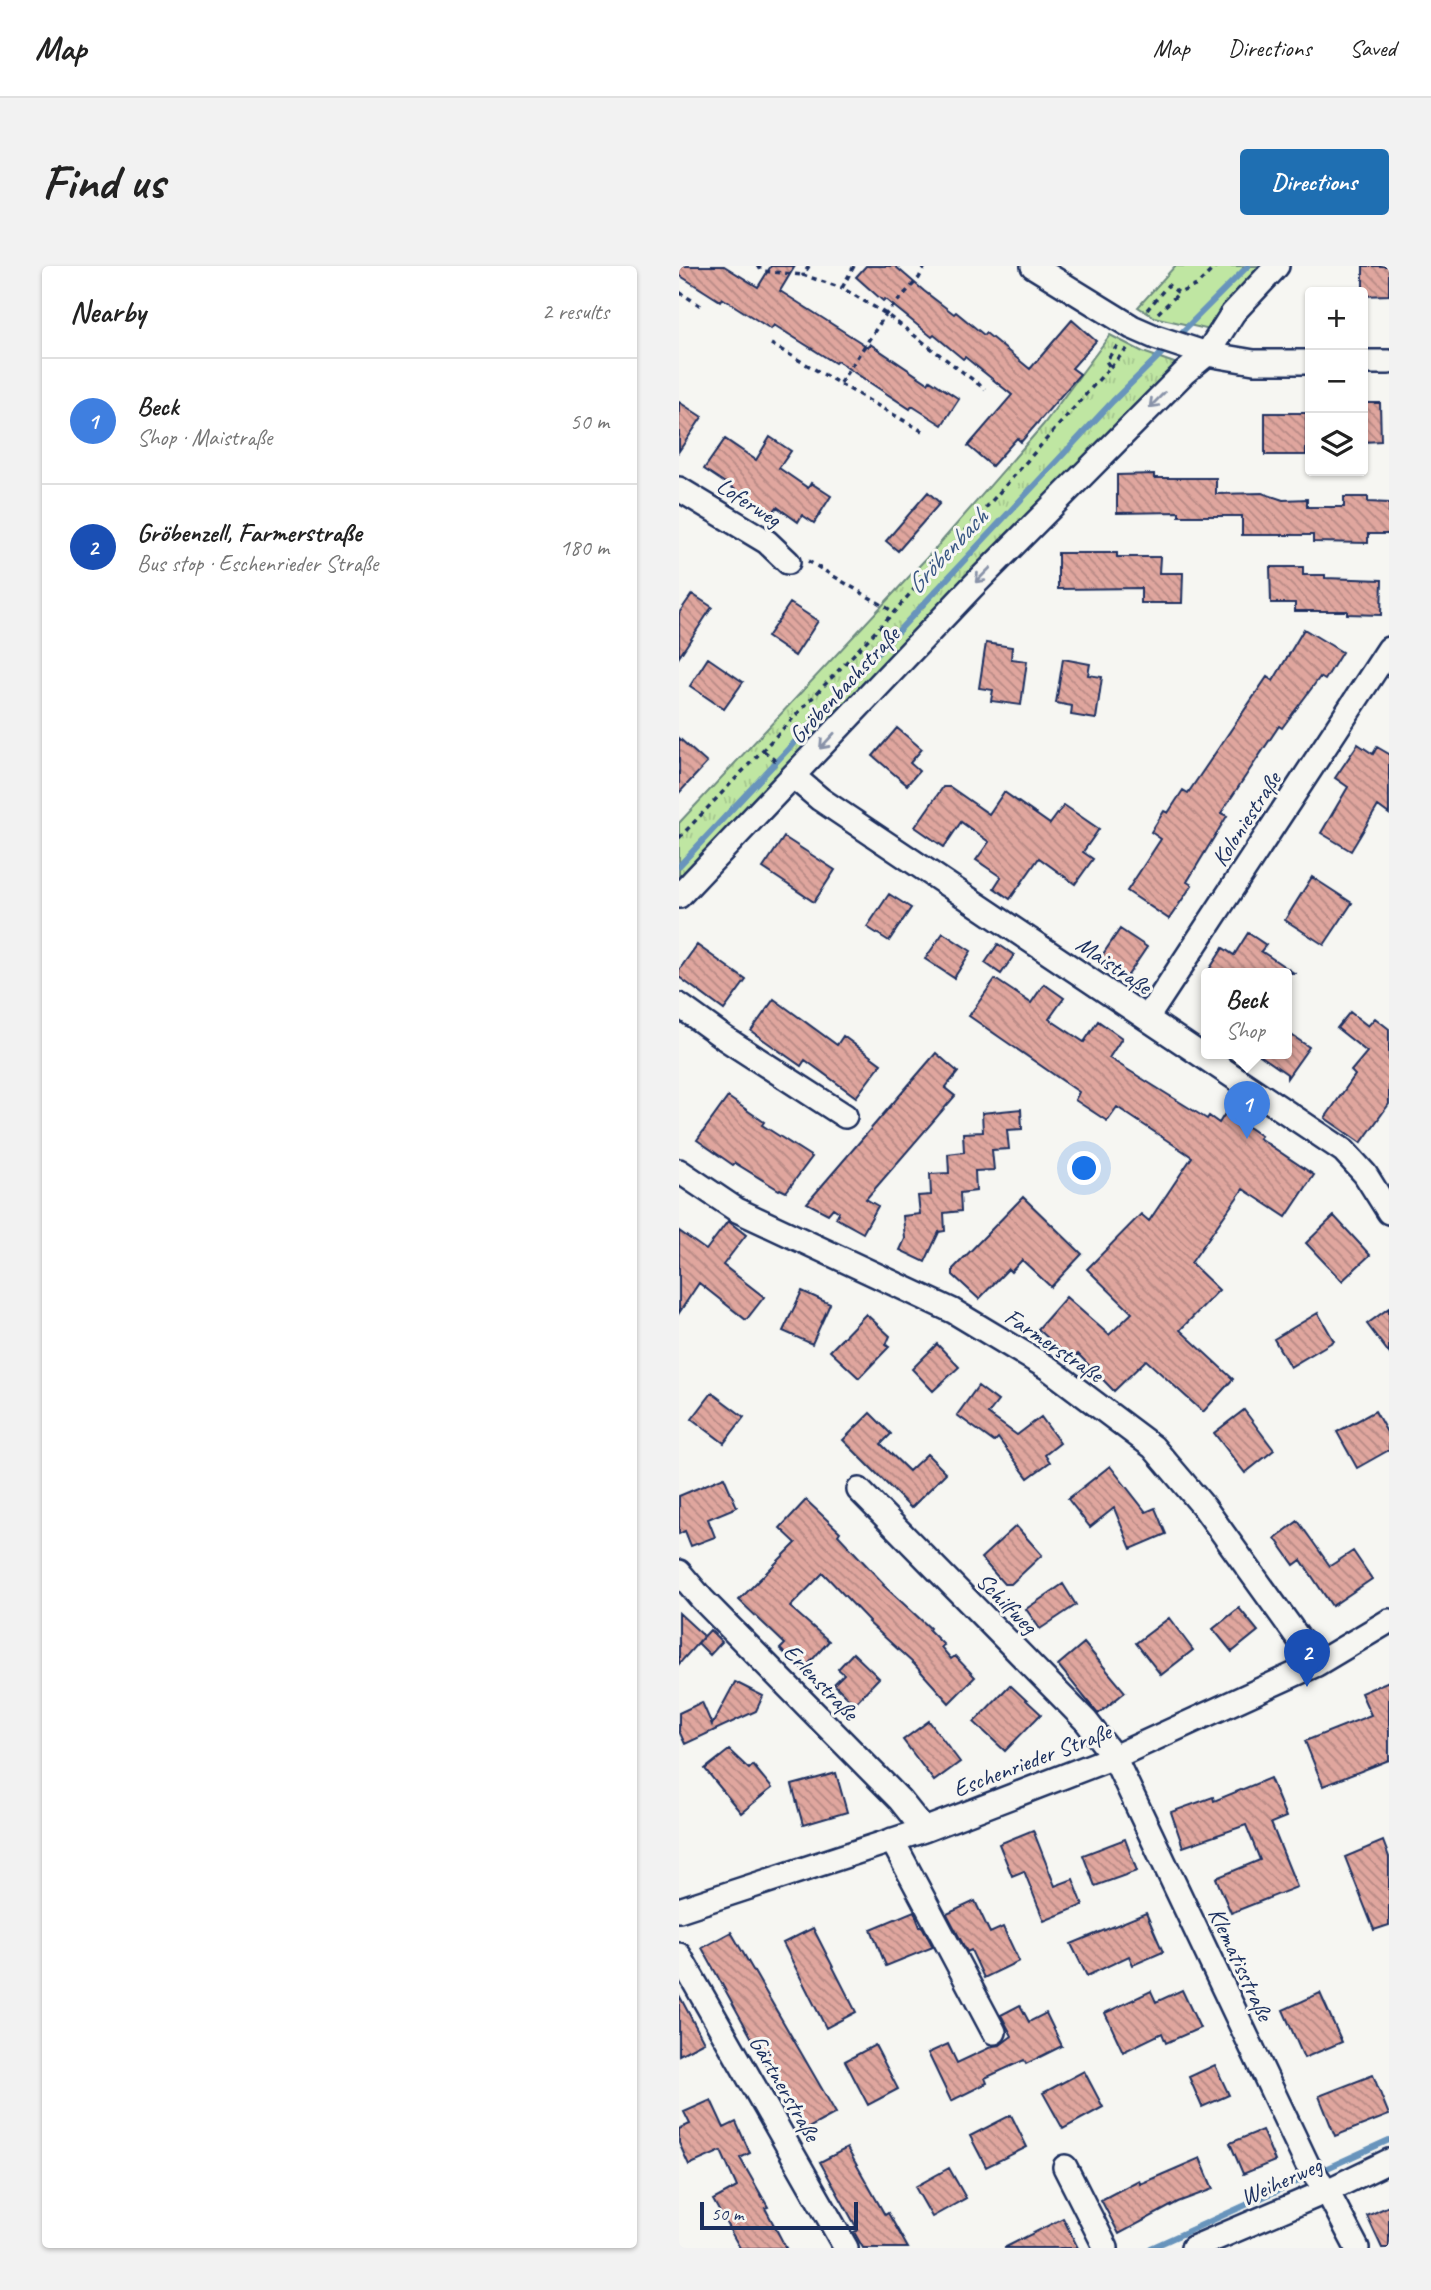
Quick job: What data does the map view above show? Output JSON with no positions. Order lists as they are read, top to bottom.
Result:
{
  "streets": {
    "street": [
      "Loferweg",
      "Gröbenbachstraße",
      "Koloniestraße",
      "Maistraße",
      "Farmerstraße",
      "Schilfweg",
      "Erlenstraße",
      "Eschenrieder Straße",
      "Klematisstraße",
      "Gärtnerstraße",
      "Weiherweg"
    ]
  },
  "crossings": [
    ["Gröbenbachstraße", "Maistraße"],
    ["Koloniestraße", "Maistraße"],
    ["Farmerstraße", "Eschenrieder Straße"],
    ["Schilfweg", "Eschenrieder Straße"],
    ["Schilfweg", "Klematisstraße"],
    ["Erlenstraße", "Eschenrieder Straße"],
    ["Eschenrieder Straße", "Klematisstraße"],
    ["Klematisstraße", "Weiherweg"]
  ],
  "one_way": ["Gröbenbachstraße"],
  "water": ["Gröbenbach"],
  "scale_bar": "50 m",
  "page": {
    "header": "Map",
    "nav": ["Map", "Directions", "Saved"],
    "buttons": "Directions",
    "title": "Find us",
    "heading": ["Nearby", "2 results"],
    "map_buttons": ["+", "−"],
    "list": [
      {
        "mark": "1",
        "name": "Beck",
        "note": "Shop · Maistraße",
        "value": "50 m"
      },
      {
        "mark": "2",
        "name": "Gröbenzell, Farmerstraße",
        "note": "Bus stop · Eschenrieder Straße",
        "value": "180 m"
      }
    ],
    "popup": ["Beck", "Shop"],
    "pins": ["1", "2"],
    "scale": "50 m"
  }
}
